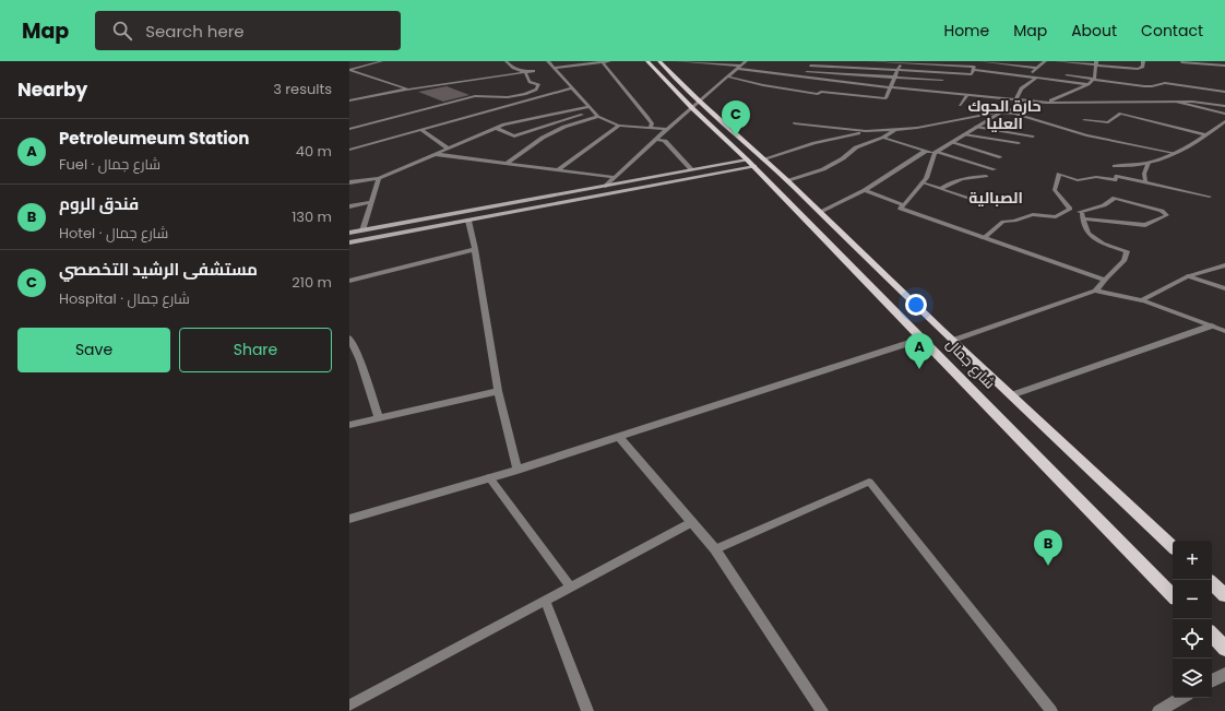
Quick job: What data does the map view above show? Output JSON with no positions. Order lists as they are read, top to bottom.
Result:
{
  "streets": {
    "main road": ["شارع جمال"]
  },
  "districts": ["حارة الحوك العليا", "الصبالية"],
  "page": {
    "header": "Map",
    "search": "Search here",
    "nav": [
      "Home",
      "Map",
      "About",
      "Contact"
    ],
    "heading": ["Nearby", "3 results"],
    "pins": ["C", "A", "B"],
    "list": [
      {
        "mark": "A",
        "name": "Petroleumeum Station",
        "note": "Fuel · شارع جمال",
        "value": "40 m"
      },
      {
        "mark": "B",
        "name": "فندق الروم",
        "note": "Hotel · شارع جمال",
        "value": "130 m"
      },
      {
        "mark": "C",
        "name": "مستشفى الرشيد التخصصي",
        "note": "Hospital · شارع جمال",
        "value": "210 m"
      }
    ],
    "buttons": ["Save", "Share"],
    "map_buttons": ["+", "−"]
  }
}
